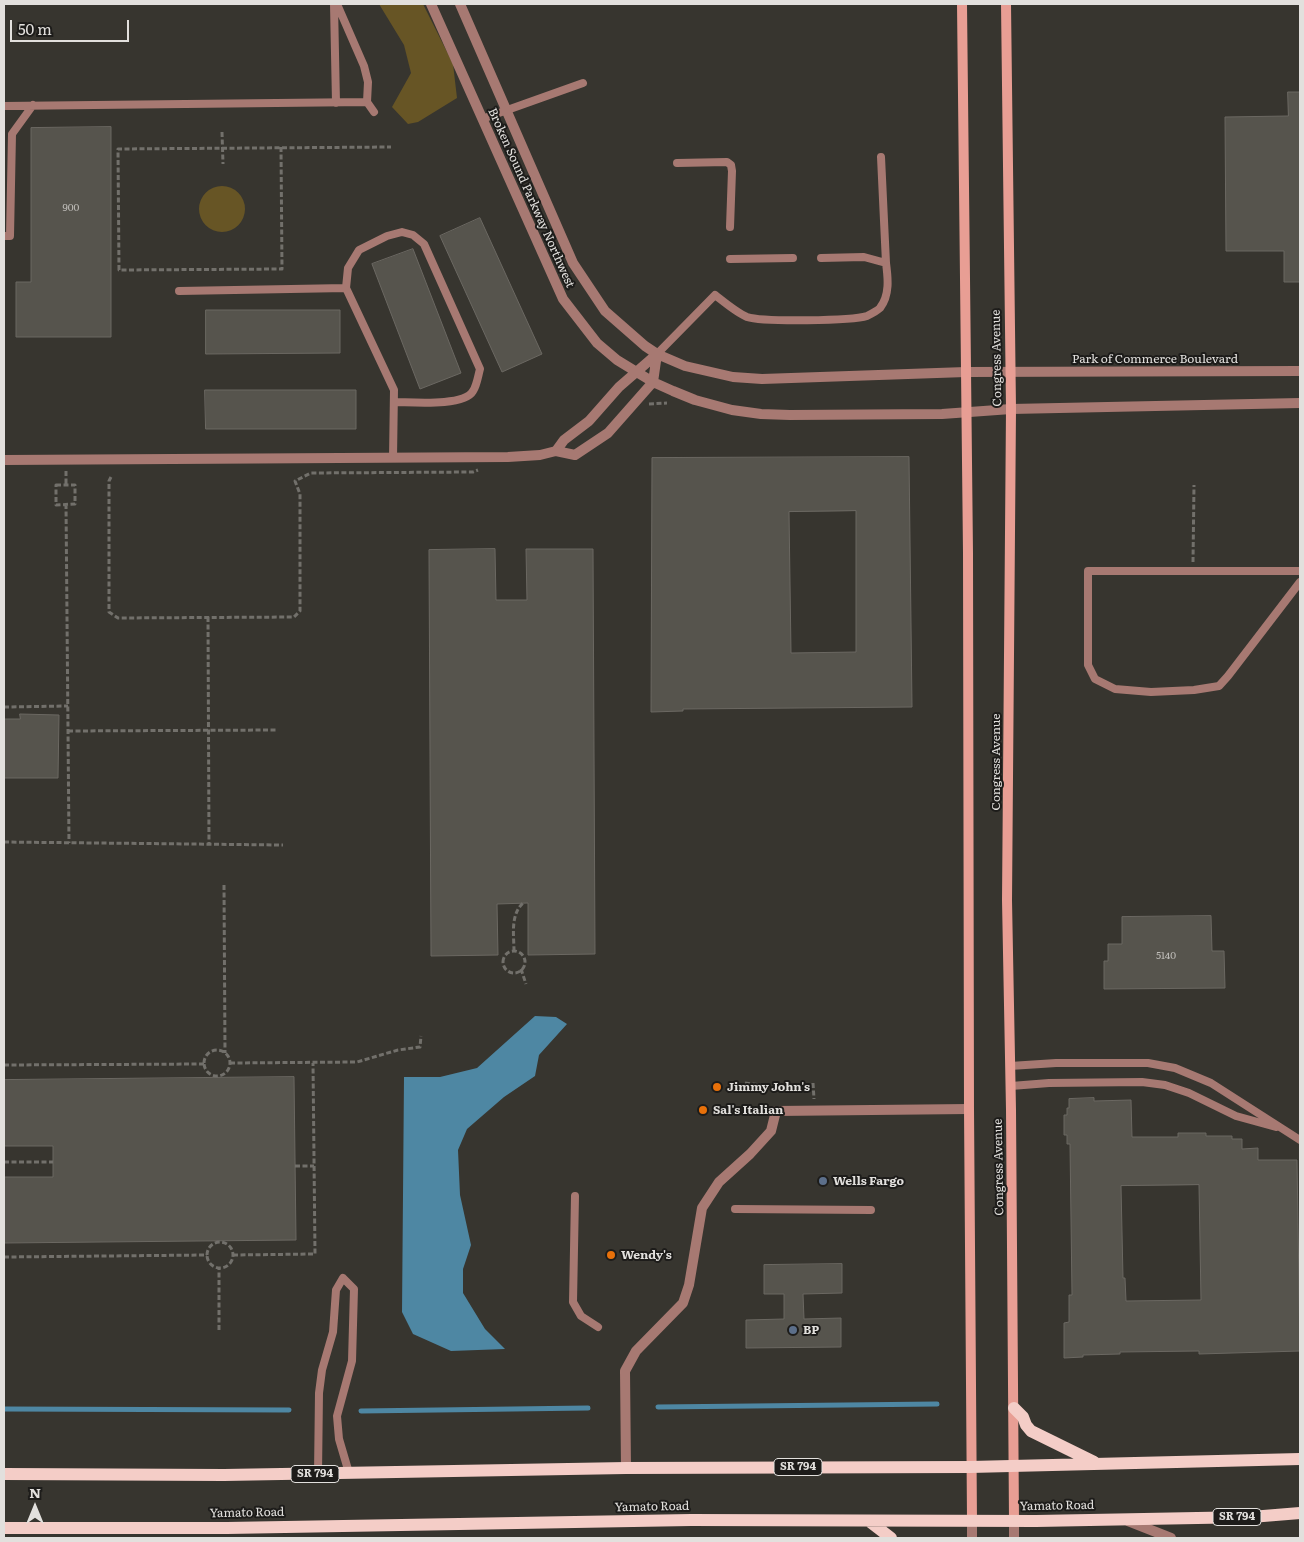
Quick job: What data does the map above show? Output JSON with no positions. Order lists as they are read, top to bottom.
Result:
{
  "streets": {
    "main road": ["Congress Avenue", "SR 794", "Yamato Road"],
    "street": ["Broken Sound Parkway Northwest", "Park of Commerce Boulevard"]
  },
  "crossings": [
    ["Broken Sound Parkway Northwest", "Congress Avenue"],
    ["Broken Sound Parkway Northwest", "Park of Commerce Boulevard"],
    ["Congress Avenue", "Park of Commerce Boulevard"],
    ["Congress Avenue", "SR 794"],
    ["Congress Avenue", "Yamato Road"]
  ],
  "places": [
    "Jimmy John's",
    "Sal's Italian",
    "Wells Fargo",
    "Wendy's",
    "BP"
  ],
  "house_numbers": ["900", "5140"],
  "scale_bar": "50 m",
  "north": "top"
}
